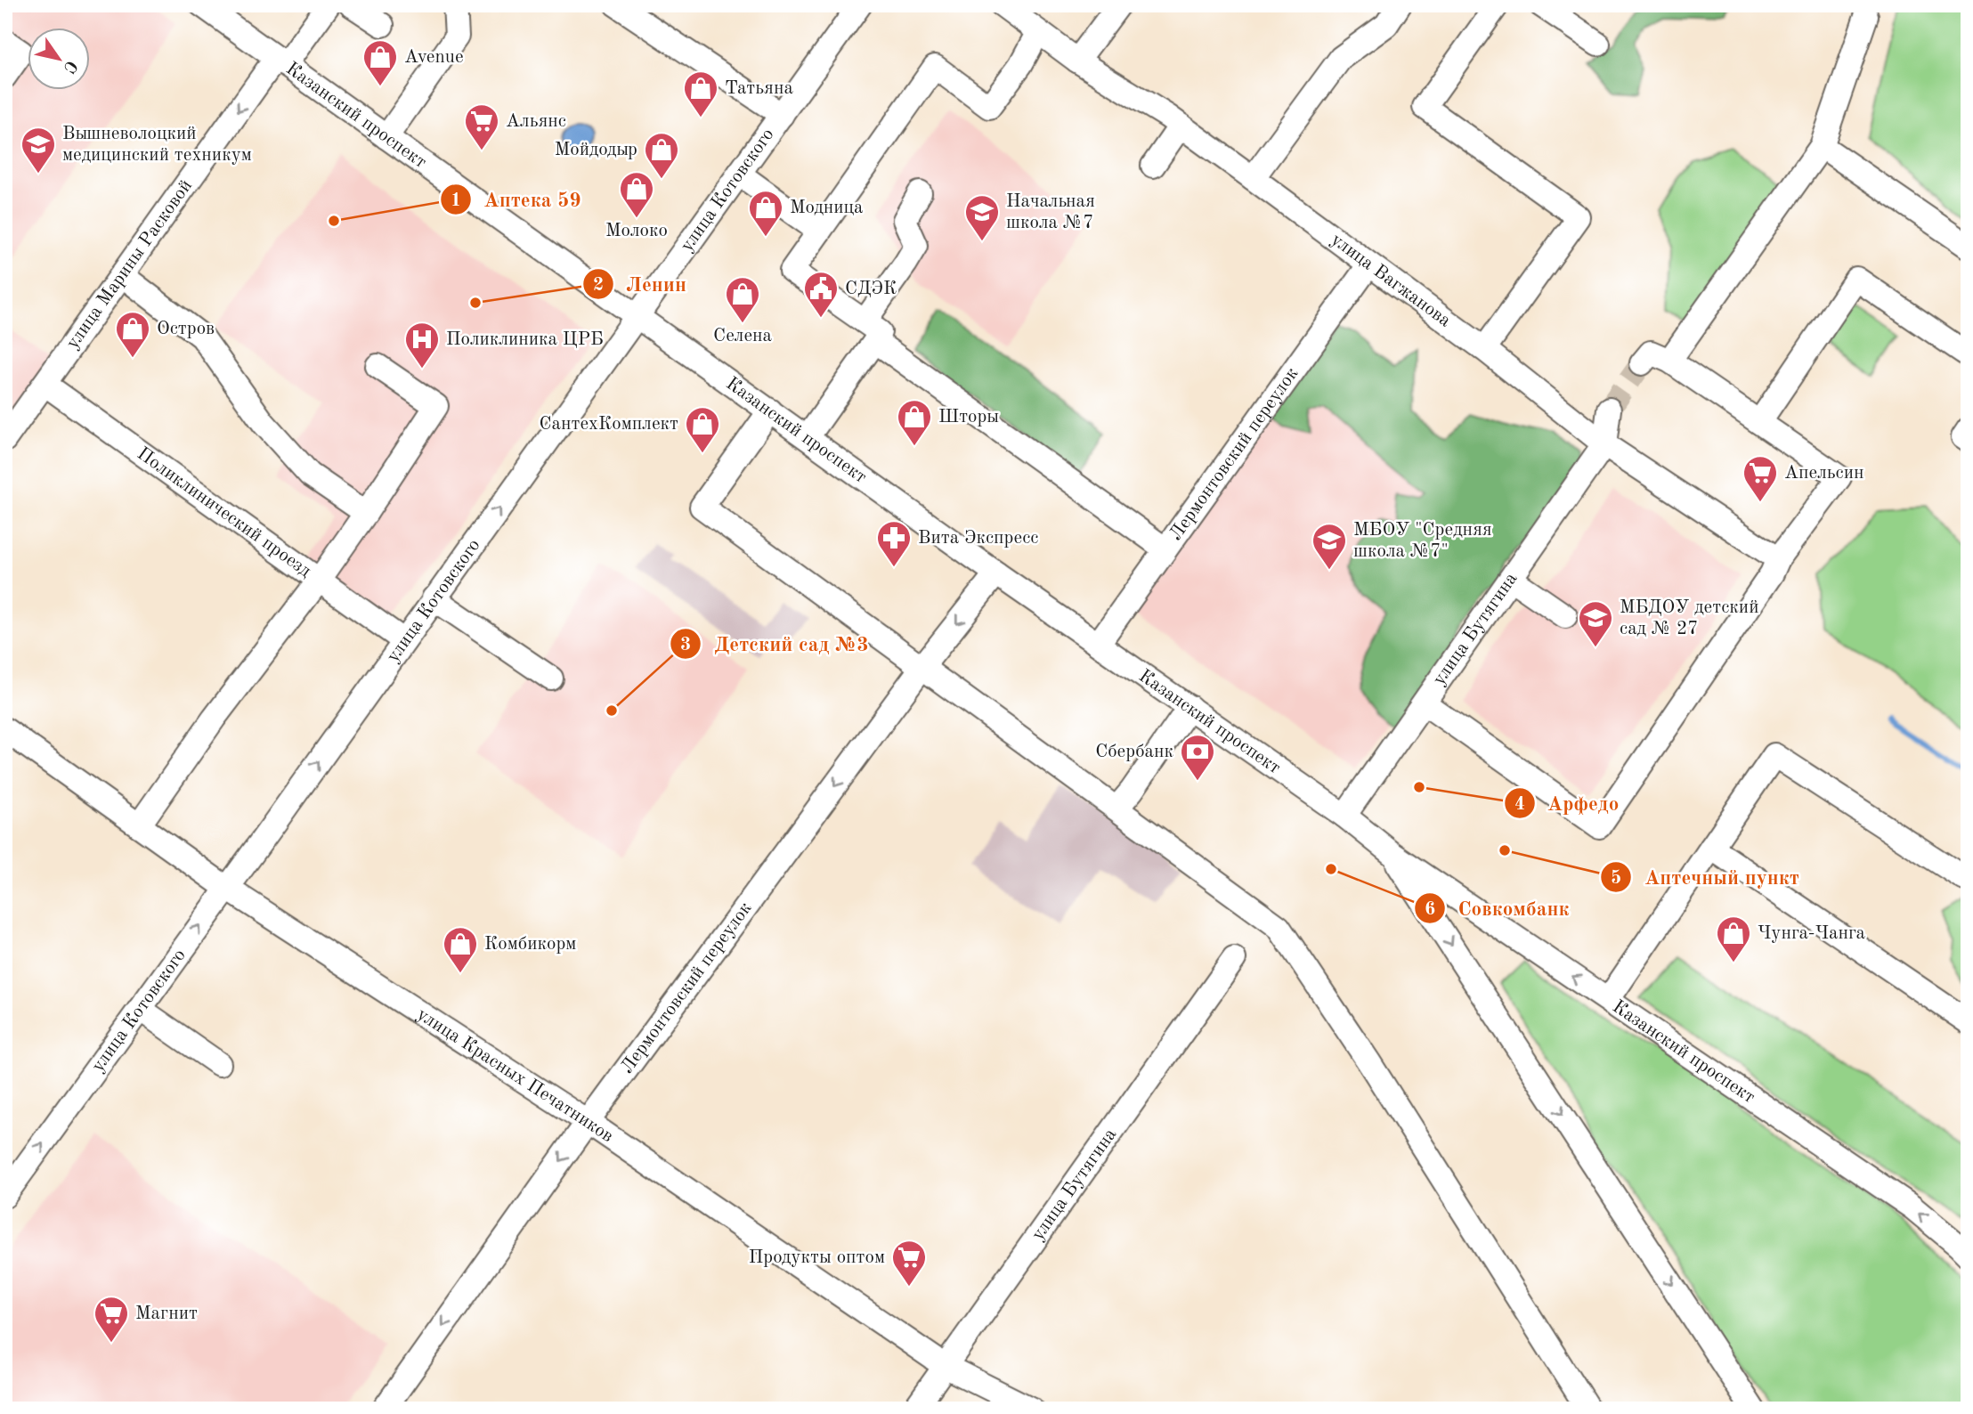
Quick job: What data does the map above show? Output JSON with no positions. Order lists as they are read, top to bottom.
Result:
{
  "streets": {
    "street": [
      "Казанский проспект",
      "улица Котовского",
      "улица Марины Расковой",
      "улица Вагжанова",
      "Лермонтовский переулок",
      "Поликлинический проезд",
      "улица Бутягина",
      "улица Красных Печатников"
    ]
  },
  "crossings": [
    ["Казанский проспект", "улица Котовского"],
    ["Казанский проспект", "улица Марины Расковой"],
    ["Казанский проспект", "Лермонтовский переулок"],
    ["Казанский проспект", "улица Бутягина"],
    ["улица Котовского", "Поликлинический проезд"],
    ["улица Котовского", "улица Красных Печатников"],
    ["улица Марины Расковой", "Поликлинический проезд"],
    ["улица Вагжанова", "Лермонтовский переулок"],
    ["улица Вагжанова", "улица Бутягина"],
    ["Лермонтовский переулок", "улица Красных Печатников"],
    ["улица Бутягина", "улица Красных Печатников"]
  ],
  "one_way": ["улица Марины Расковой", "Лермонтовский переулок"],
  "places": {
    "shop": [
      "Avenue",
      "Татьяна",
      "Мойдодыр",
      "Молоко",
      "Модница",
      "Селена",
      "Остров",
      "Шторы",
      "СантехКомплект",
      "Чунга-Чанга",
      "Комбикорм"
    ],
    "supermarket": [
      "Альянс",
      "Апельсин",
      "Продукты оптом",
      "Магнит"
    ],
    "school or university": [
      "Вышневолоцкий медицинский техникум",
      "Начальная школа №7",
      "МБОУ \"Средняя школа №7\"",
      "МБДОУ детский сад № 27"
    ],
    "other": [
      "Аптека 59",
      "Ленин",
      "Детский сад №3",
      "Арфедо",
      "Аптечный пункт",
      "Совкомбанк"
    ],
    "public building": ["СДЭК"],
    "hospital": ["Поликлиника ЦРБ"],
    "pharmacy": ["Вита Экспресс"],
    "bank": ["Сбербанк"]
  },
  "north": "bottom right"
}
